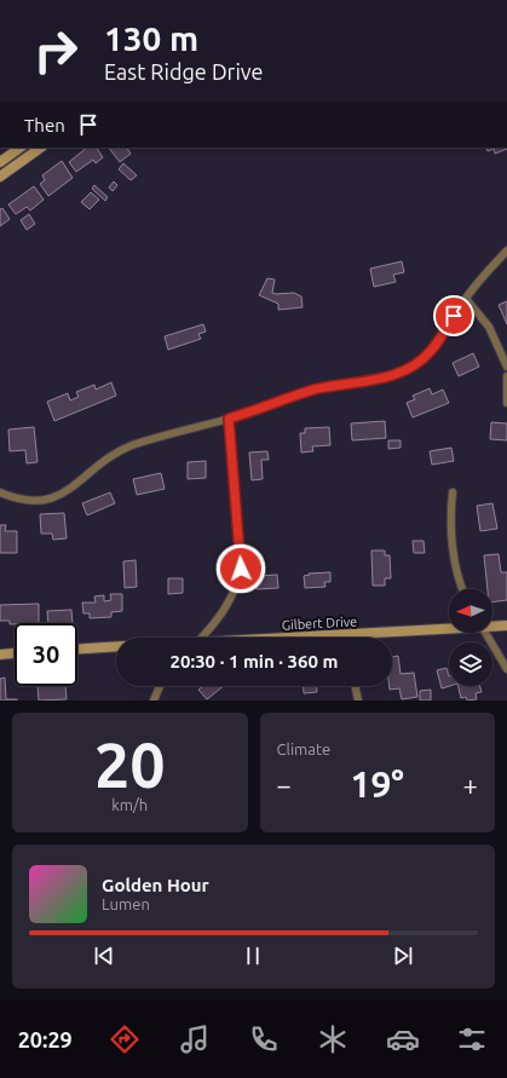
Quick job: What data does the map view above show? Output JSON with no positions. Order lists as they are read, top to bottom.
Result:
{
  "streets": {
    "street": ["Gilbert Drive"]
  },
  "north": "left",
  "page": {
    "turn": ["130 m", "East Ridge Drive"],
    "then": "Then",
    "limit": "30",
    "trip": "20:30 · 1 min · 360 m",
    "tile": [
      ["20", "km/h"],
      "Climate"
    ],
    "heat": ["−", "19°", "+"],
    "song": ["Golden Hour", "Lumen"],
    "tabs": "20:29"
  }
}
